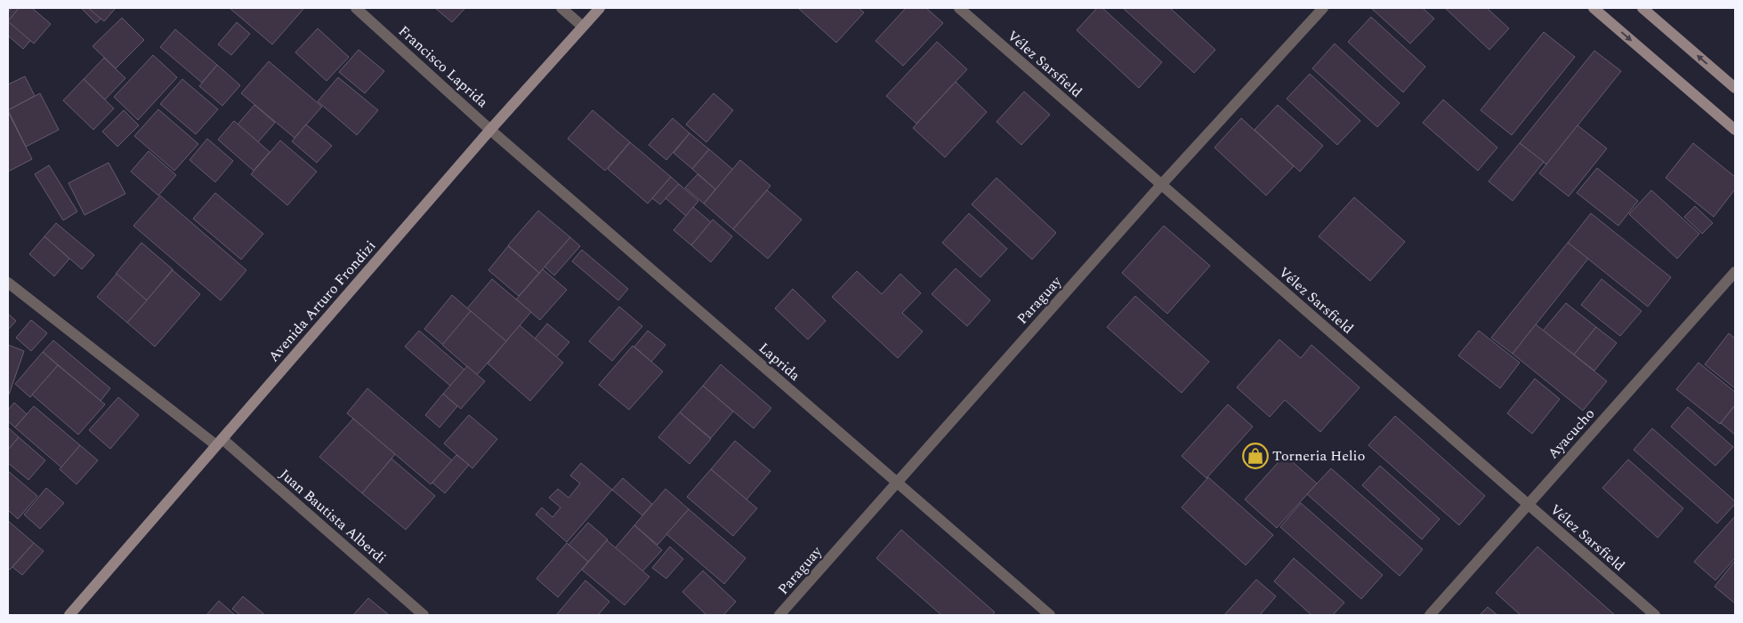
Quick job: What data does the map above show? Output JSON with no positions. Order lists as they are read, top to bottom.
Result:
{
  "streets": {
    "main road": ["Avenida Arturo Frondizi"],
    "street": [
      "Vélez Sarsfield",
      "Francisco Laprida",
      "Paraguay",
      "Laprida",
      "Ayacucho",
      "Juan Bautista Alberdi"
    ]
  },
  "crossings": [
    ["Vélez Sarsfield", "Paraguay"],
    ["Vélez Sarsfield", "Ayacucho"],
    ["Francisco Laprida", "Avenida Arturo Frondizi"],
    ["Francisco Laprida", "Laprida"],
    ["Paraguay", "Laprida"],
    ["Avenida Arturo Frondizi", "Laprida"],
    ["Avenida Arturo Frondizi", "Juan Bautista Alberdi"]
  ],
  "places": {
    "shop": ["Torneria Helio"]
  }
}
